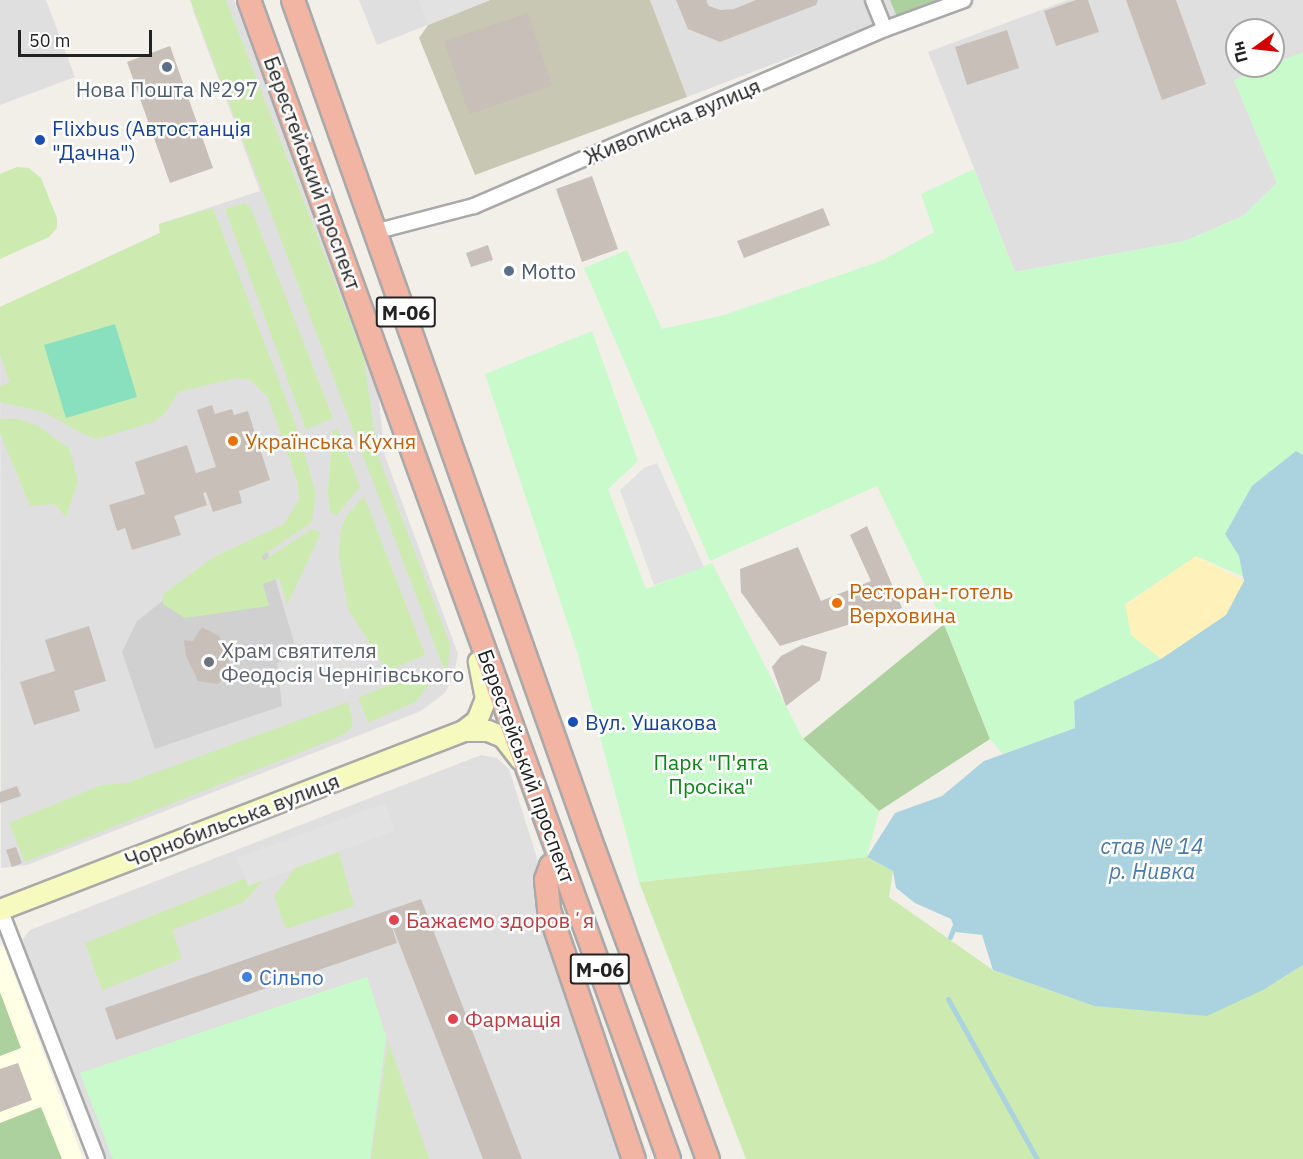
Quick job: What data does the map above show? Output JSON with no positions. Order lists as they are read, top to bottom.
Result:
{
  "streets": {
    "highway": ["Берестейський проспект", "М-06"],
    "main road": ["Чорнобильська вулиця"],
    "street": ["Живописна вулиця"]
  },
  "crossings": [
    ["Живописна вулиця", "Берестейський проспект"],
    ["Берестейський проспект", "Чорнобильська вулиця"]
  ],
  "water": ["став № 14 р. Нивка"],
  "parks": ["Парк \"П'ята Просіка\""],
  "places": [
    "Нова Пошта №297",
    "Flixbus (Автостанція \"Дачна\")",
    "Motto",
    "Українська Кухня",
    "Ресторан-готель Верховина",
    "Храм святителя Феодосія Чернігівського",
    "Вул. Ушакова",
    "Бажаємо здоровʼя",
    "Сільпо",
    "Фармація"
  ],
  "scale_bar": "50 m",
  "north": "left"
}
